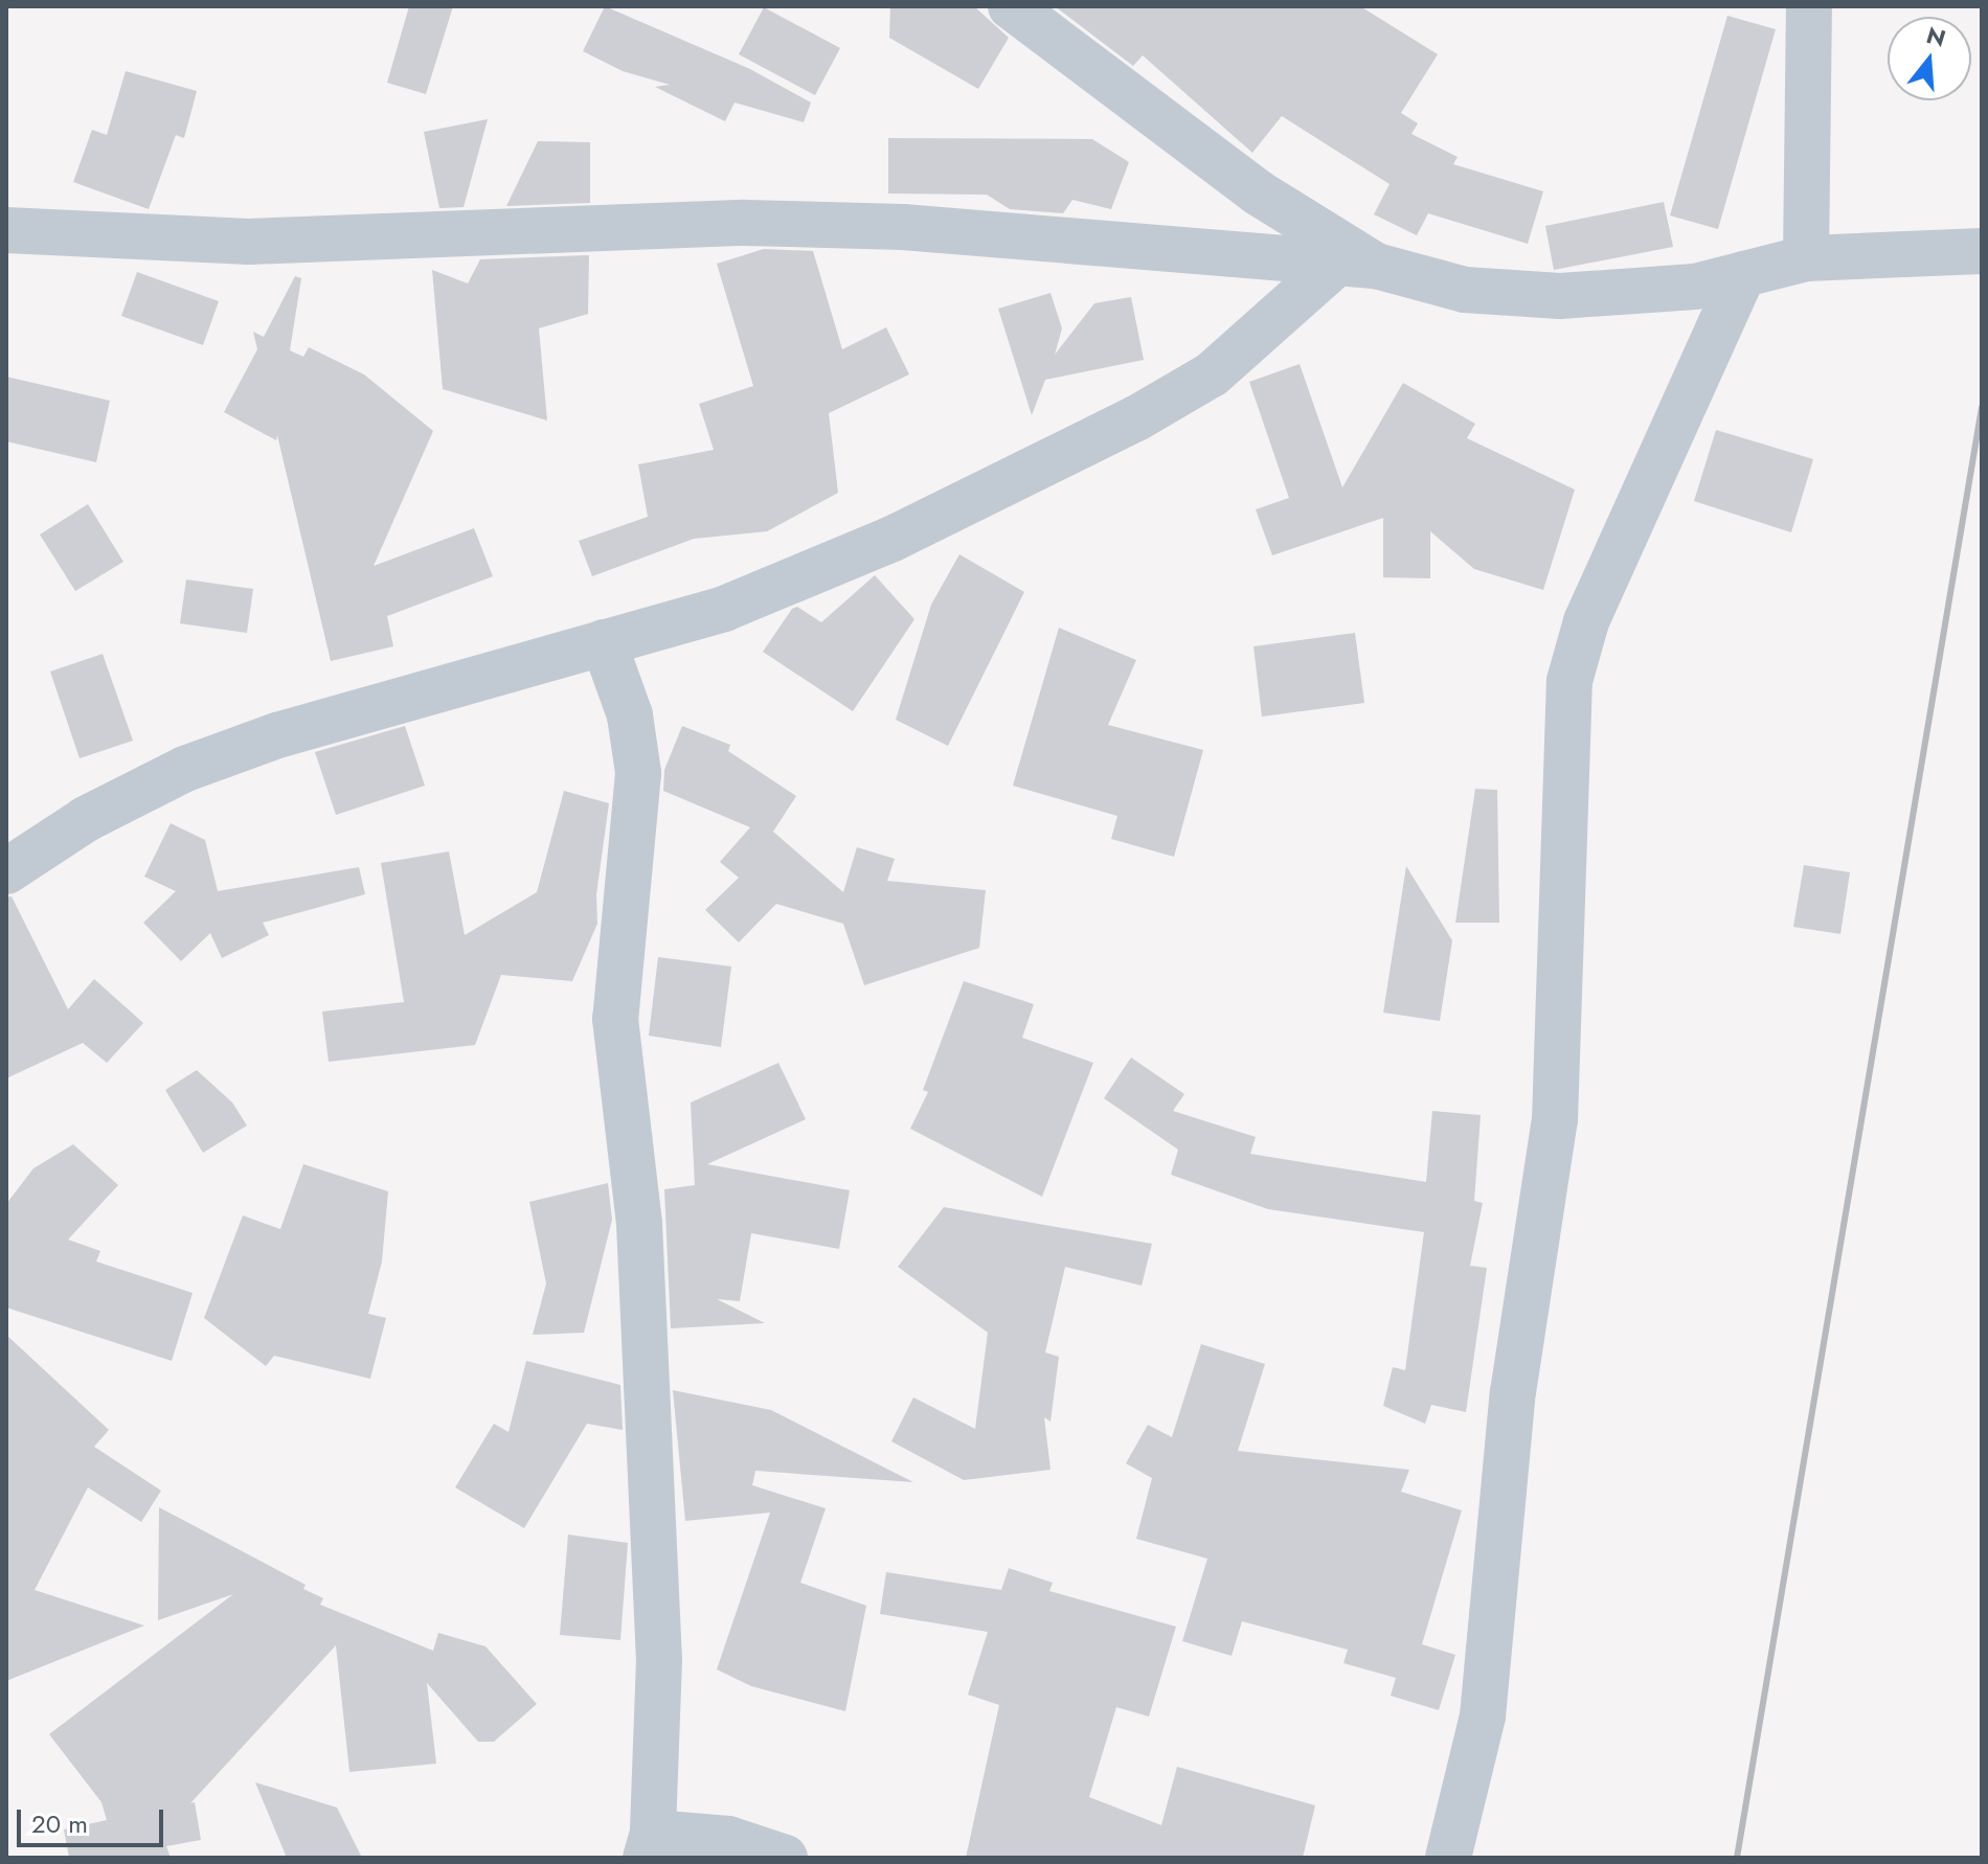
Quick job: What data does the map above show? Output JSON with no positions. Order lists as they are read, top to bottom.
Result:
{
  "scale_bar": "20 m",
  "north": "top"
}
